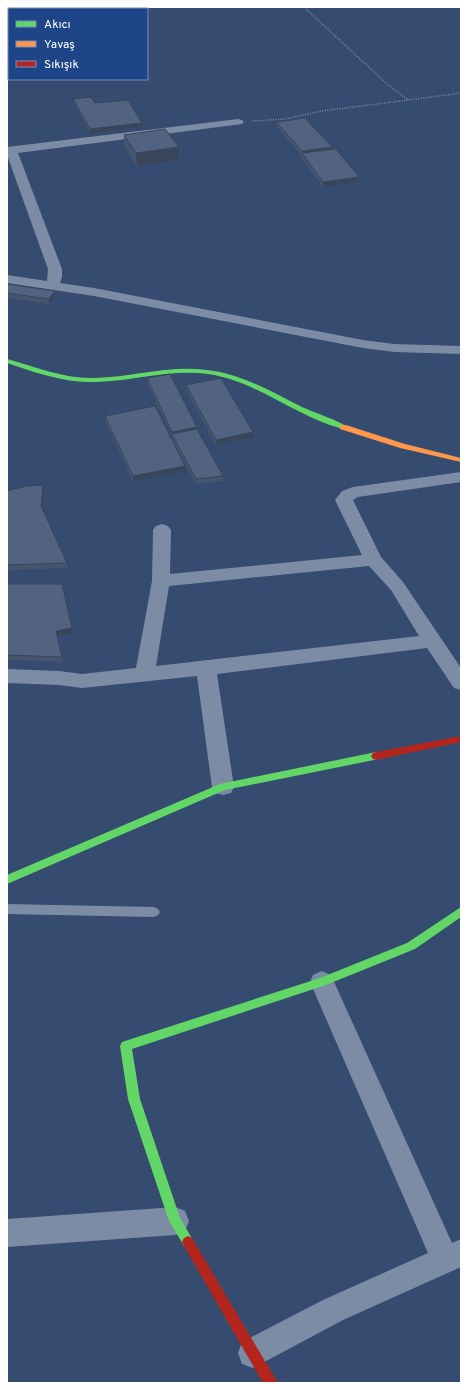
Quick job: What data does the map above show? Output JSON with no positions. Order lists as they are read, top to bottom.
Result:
{
  "legend": ["Akıcı", "Yavaş", "Sıkışık"]
}
